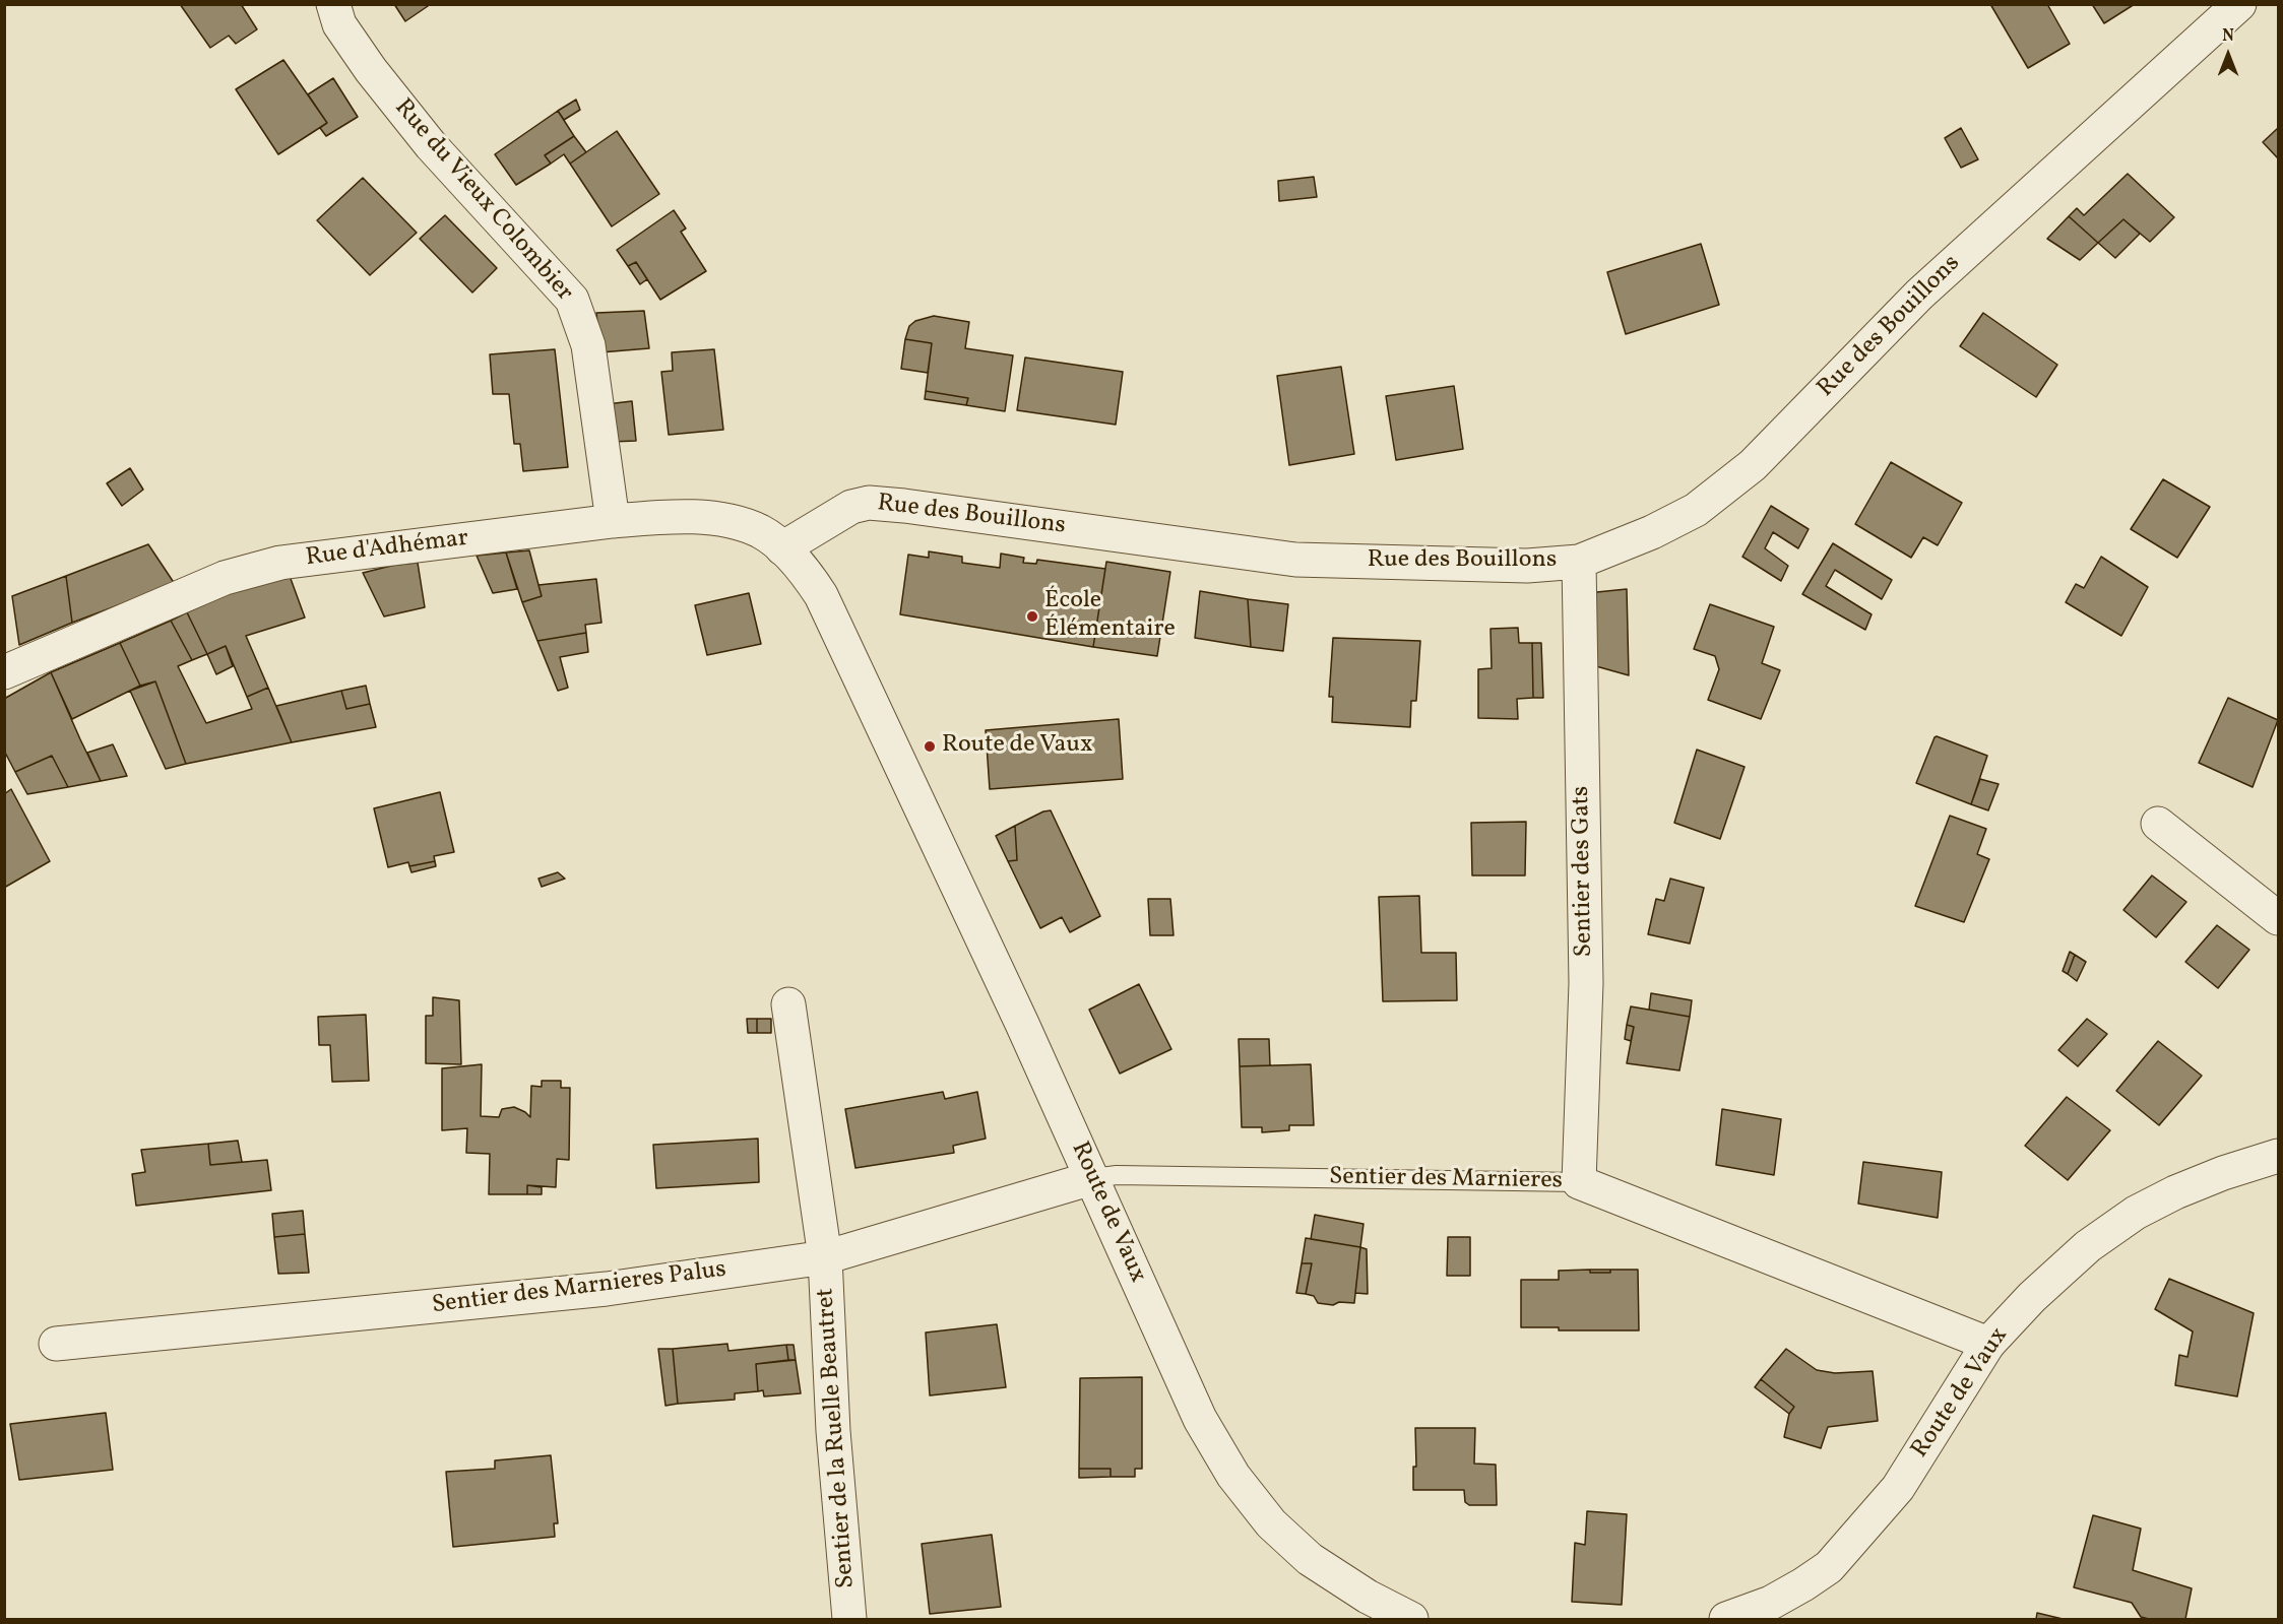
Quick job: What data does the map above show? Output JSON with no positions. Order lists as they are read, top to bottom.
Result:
{
  "streets": {
    "street": [
      "Rue du Vieux Colombier",
      "Rue des Bouillons",
      "Rue d'Adhémar",
      "Sentier des Gats",
      "Sentier des Marnieres",
      "Route de Vaux",
      "Sentier des Marnieres Palus",
      "Sentier de la Ruelle Beautret"
    ]
  },
  "crossings": [
    ["Rue du Vieux Colombier", "Rue d'Adhémar"],
    ["Rue des Bouillons", "Rue d'Adhémar"],
    ["Rue des Bouillons", "Sentier des Gats"],
    ["Rue des Bouillons", "Route de Vaux"],
    ["Rue d'Adhémar", "Route de Vaux"],
    ["Sentier des Gats", "Sentier des Marnieres"],
    ["Sentier des Marnieres", "Route de Vaux"],
    ["Sentier des Marnieres", "Sentier des Marnieres Palus"],
    ["Route de Vaux", "Sentier des Marnieres Palus"],
    ["Sentier des Marnieres Palus", "Sentier de la Ruelle Beautret"]
  ],
  "places": ["École Élémentaire", "Route de Vaux"],
  "north": "top"
}
